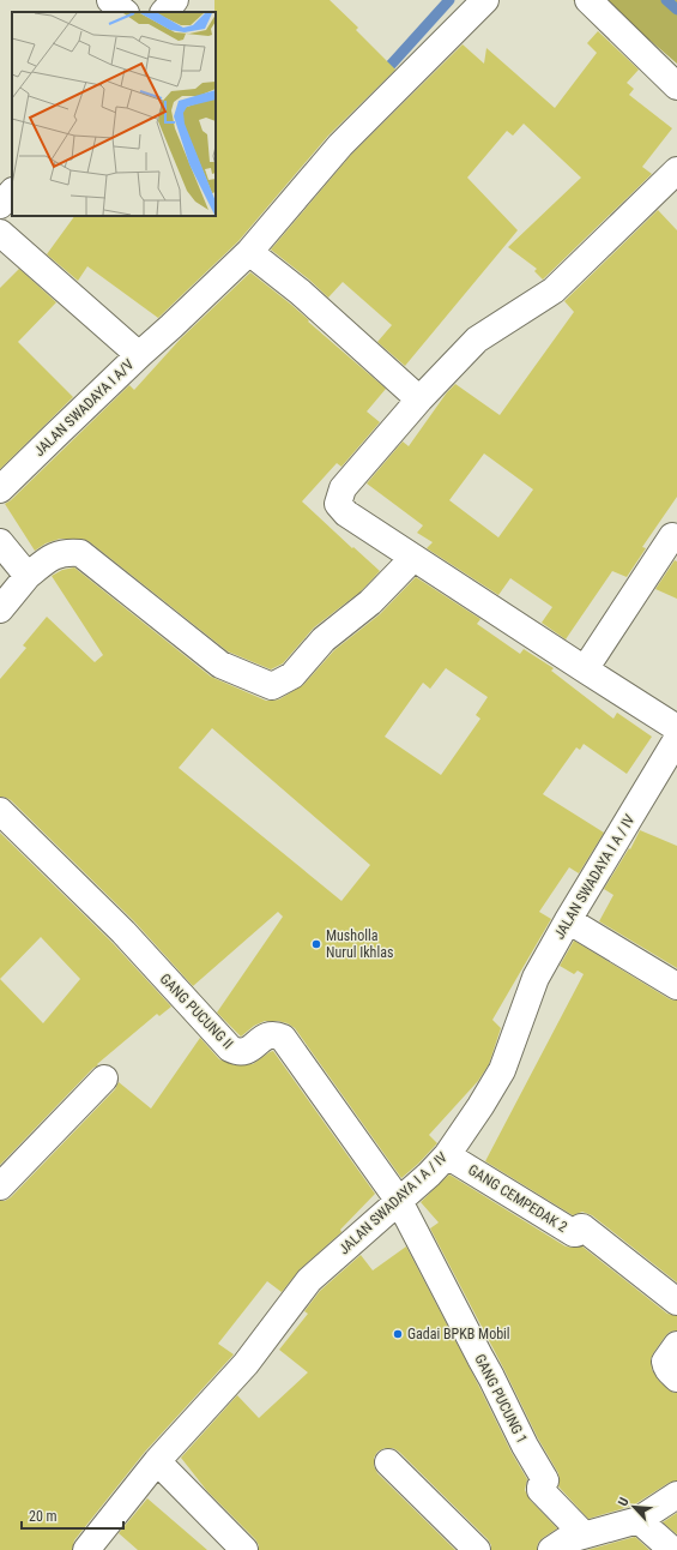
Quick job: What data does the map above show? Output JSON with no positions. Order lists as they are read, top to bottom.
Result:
{
  "streets": {
    "street": [
      "JALAN SWADAYA I A/V",
      "JALAN SWADAYA I A / IV",
      "GANG PUCUNG II",
      "GANG CEMPEDAK 2",
      "GANG PUCUNG 1"
    ]
  },
  "crossings": [
    ["JALAN SWADAYA I A / IV", "GANG PUCUNG II"],
    ["JALAN SWADAYA I A / IV", "GANG CEMPEDAK 2"],
    ["JALAN SWADAYA I A / IV", "GANG PUCUNG 1"],
    ["GANG PUCUNG II", "GANG PUCUNG 1"]
  ],
  "places": ["Musholla Nurul Ikhlas", "Gadai BPKB Mobil"],
  "scale_bar": "20 m",
  "north": "top left"
}
